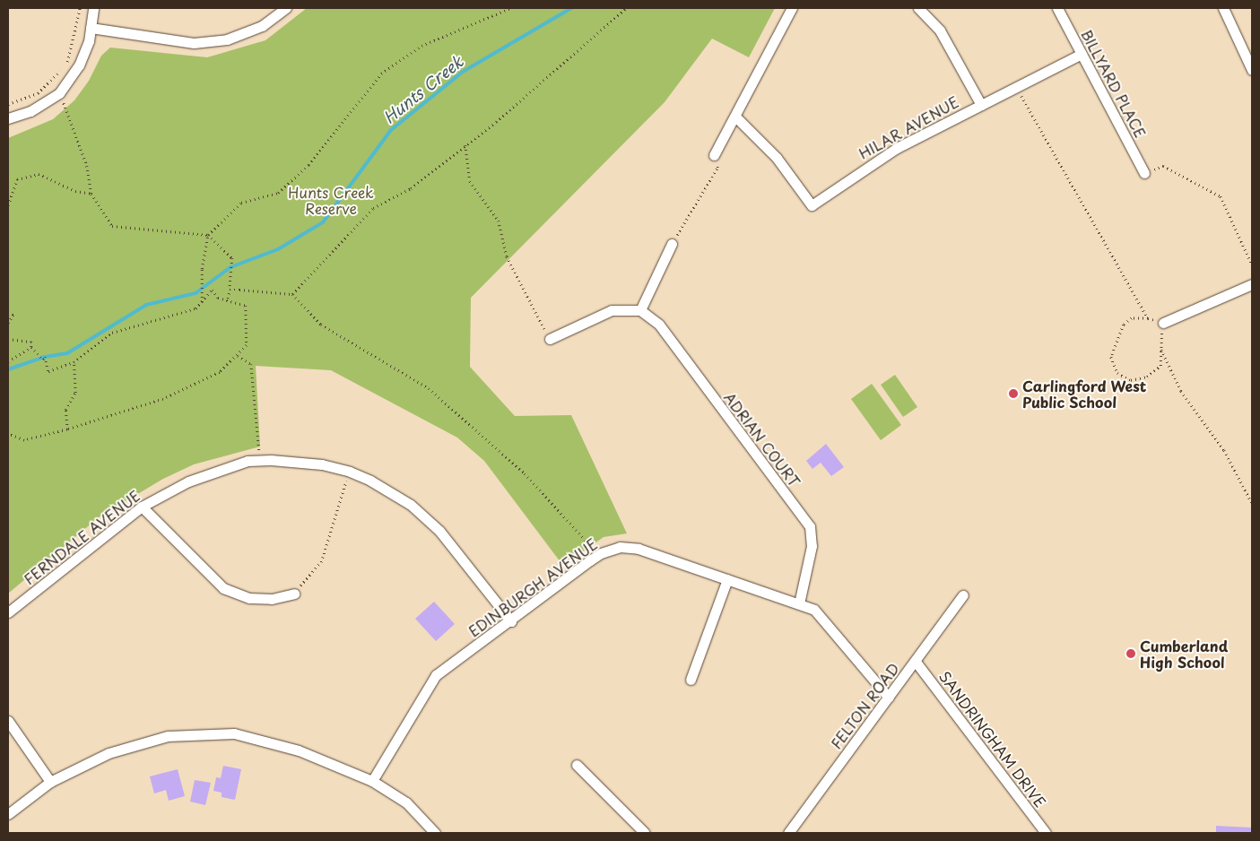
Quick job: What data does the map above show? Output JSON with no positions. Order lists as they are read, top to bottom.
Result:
{
  "streets": {
    "street": [
      "BILLYARD PLACE",
      "HILAR AVENUE",
      "ADRIAN COURT",
      "FERNDALE AVENUE",
      "EDINBURGH AVENUE",
      "FELTON ROAD",
      "SANDRINGHAM DRIVE"
    ]
  },
  "crossings": [
    ["BILLYARD PLACE", "HILAR AVENUE"],
    ["ADRIAN COURT", "EDINBURGH AVENUE"],
    ["FERNDALE AVENUE", "EDINBURGH AVENUE"],
    ["EDINBURGH AVENUE", "FELTON ROAD"],
    ["FELTON ROAD", "SANDRINGHAM DRIVE"]
  ],
  "water": ["Hunts Creek"],
  "parks": ["Hunts Creek Reserve"],
  "places": ["Carlingford West Public School", "Cumberland High School"]
}
